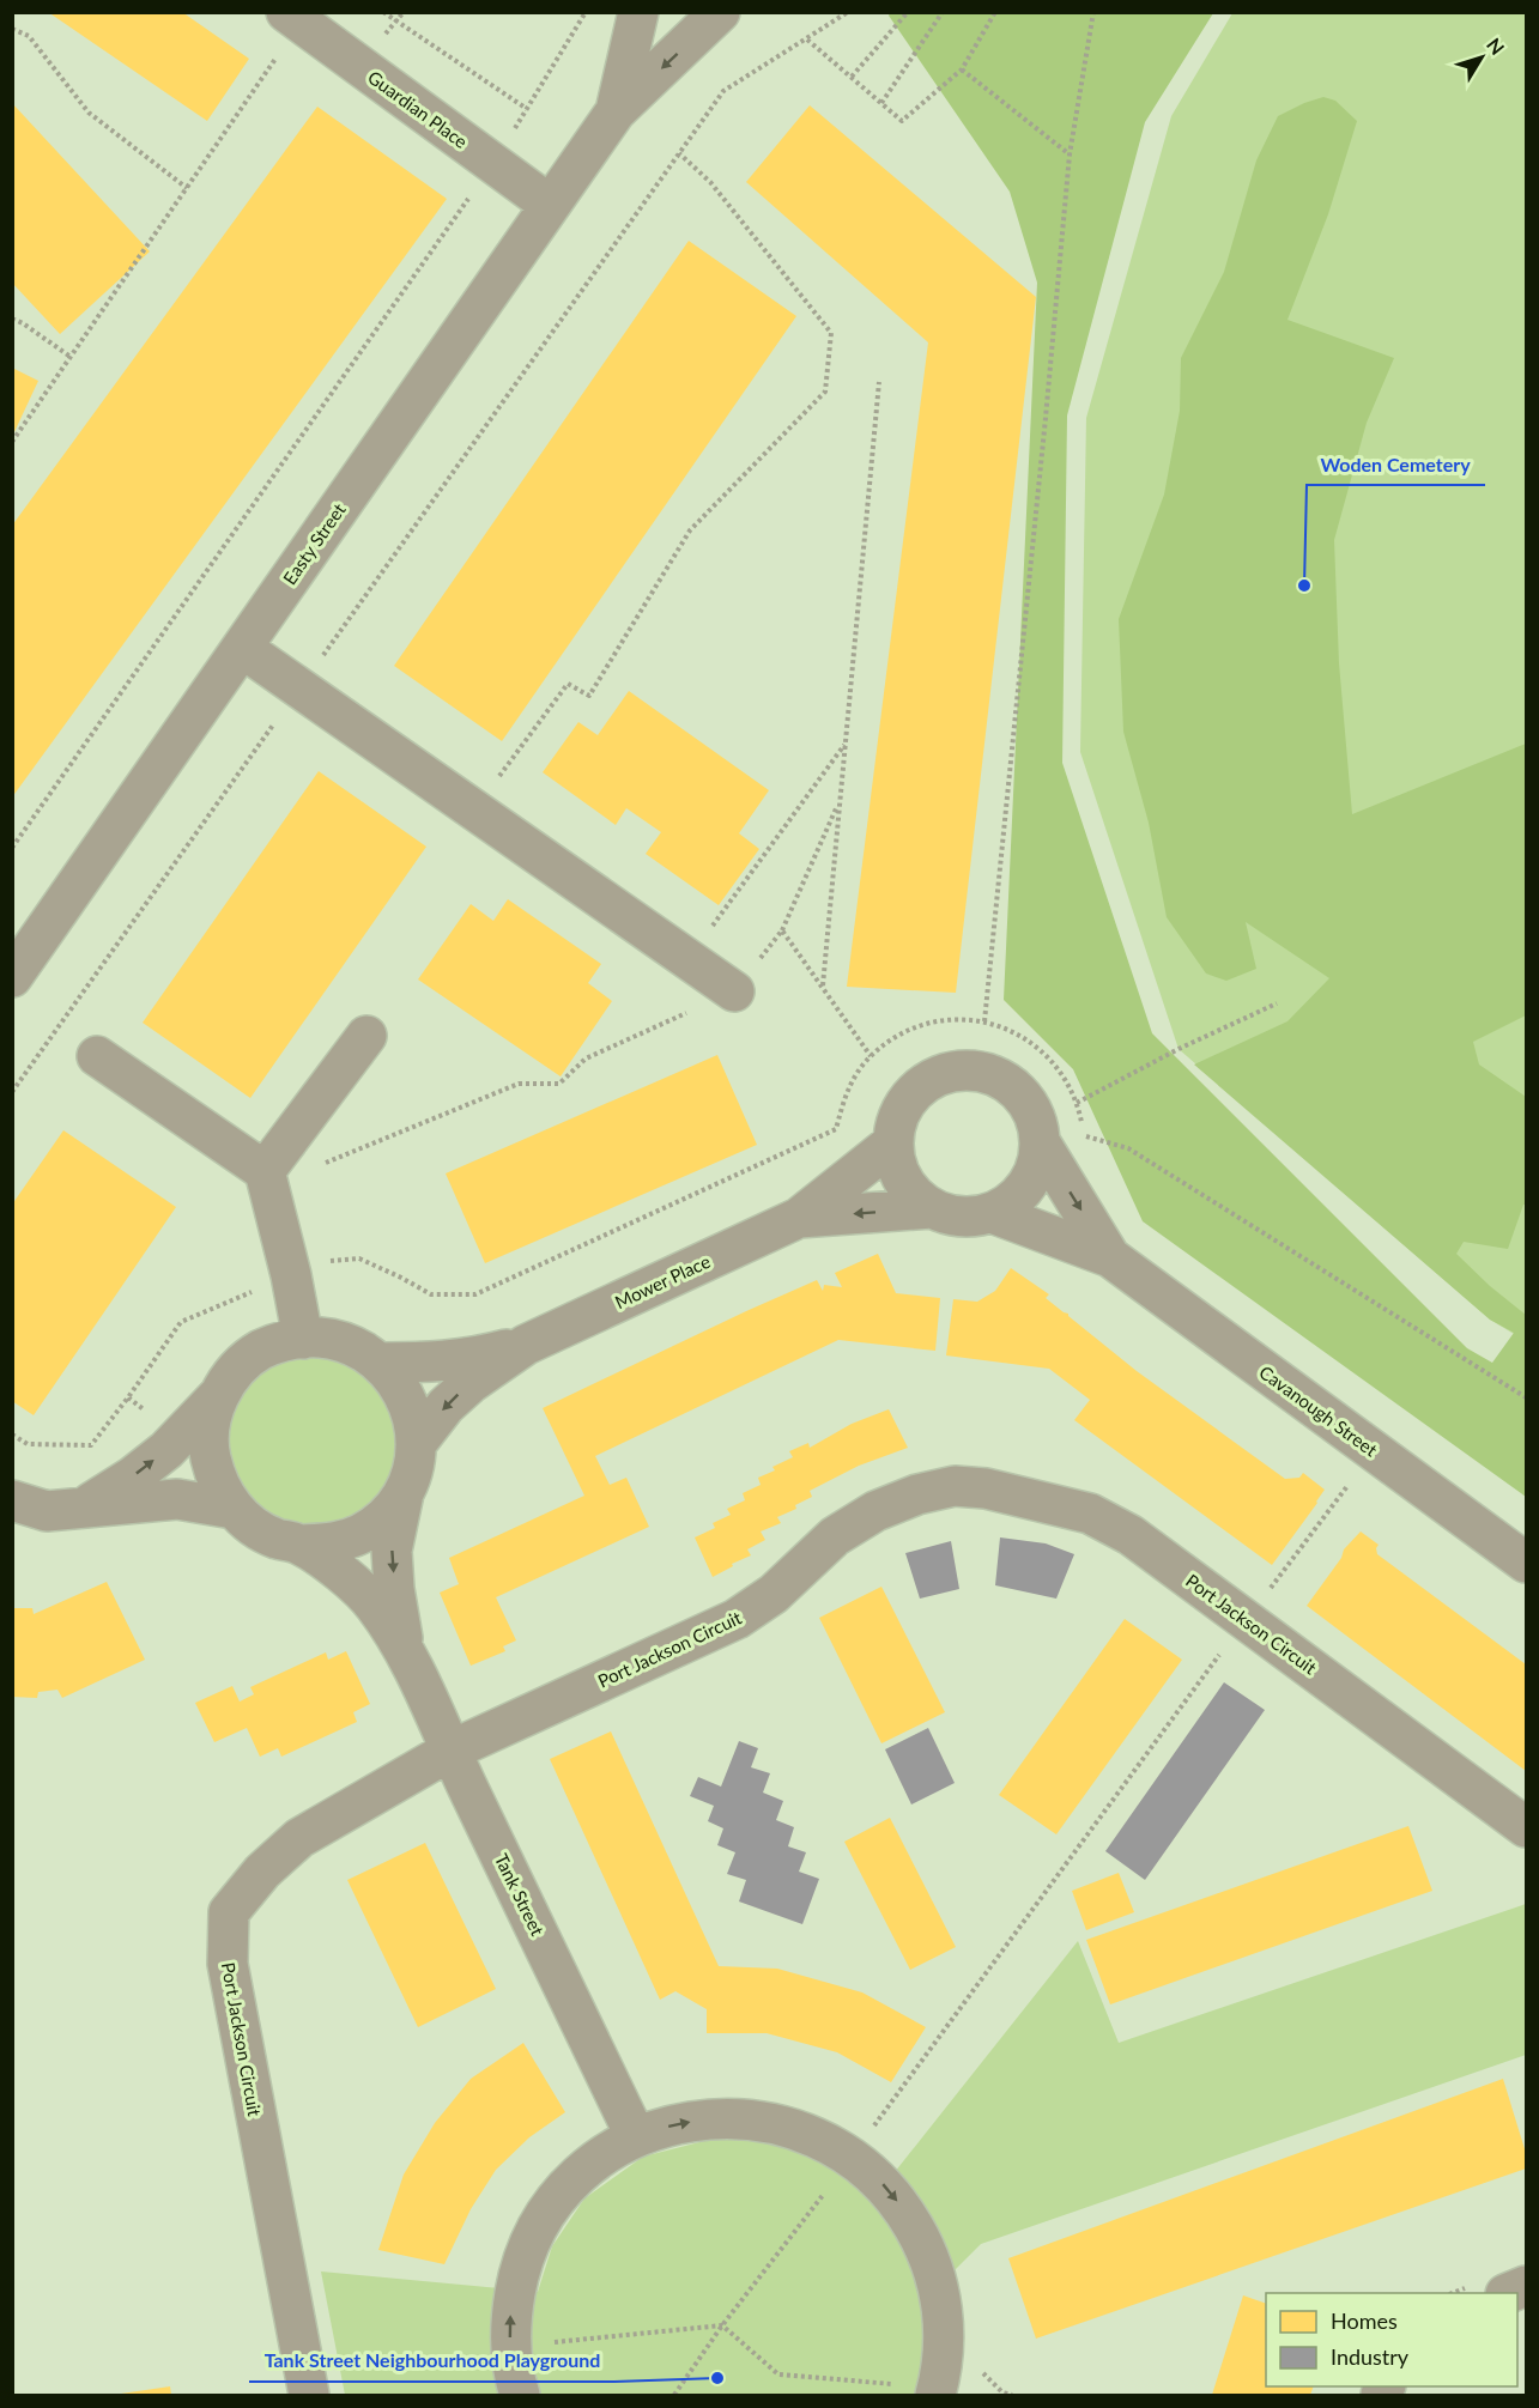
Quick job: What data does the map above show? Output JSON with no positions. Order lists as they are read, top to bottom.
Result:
{
  "streets": {
    "street": [
      "Guardian Place",
      "Easty Street",
      "Mower Place",
      "Cavanough Street",
      "Port Jackson Circuit",
      "Tank Street"
    ]
  },
  "crossings": [
    ["Guardian Place", "Easty Street"],
    ["Mower Place", "Cavanough Street"],
    ["Mower Place", "Tank Street"],
    ["Port Jackson Circuit", "Tank Street"]
  ],
  "places": ["Woden Cemetery", "Tank Street Neighbourhood Playground"],
  "legend": ["Homes", "Industry"],
  "north": "top right"
}
